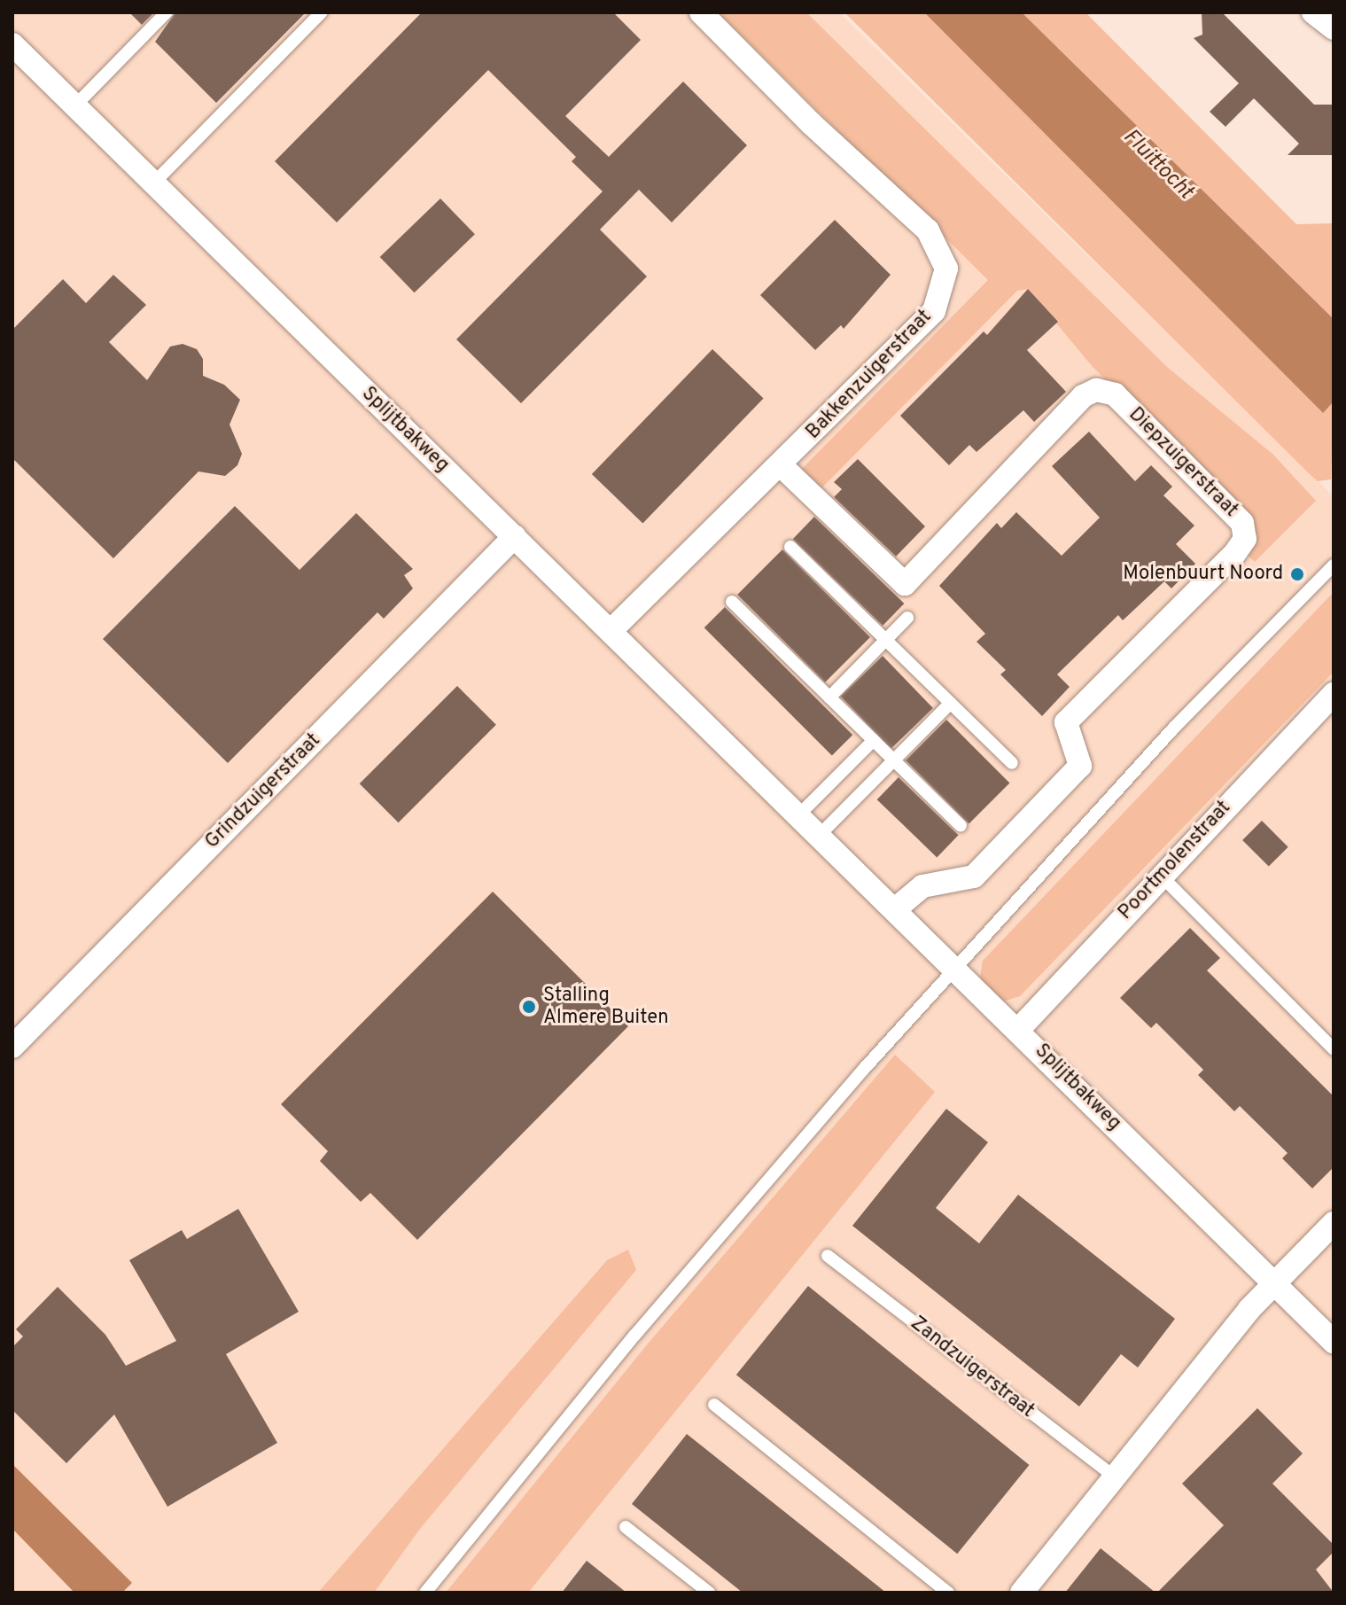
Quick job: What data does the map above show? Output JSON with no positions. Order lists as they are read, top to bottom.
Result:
{
  "streets": {
    "street": [
      "Bakkenzuigerstraat",
      "Splijtbakweg",
      "Diepzuigerstraat",
      "Grindzuigerstraat",
      "Poortmolenstraat"
    ],
    "lane": ["Zandzuigerstraat"]
  },
  "crossings": [
    ["Bakkenzuigerstraat", "Splijtbakweg"],
    ["Bakkenzuigerstraat", "Diepzuigerstraat"],
    ["Splijtbakweg", "Diepzuigerstraat"],
    ["Splijtbakweg", "Grindzuigerstraat"],
    ["Splijtbakweg", "Poortmolenstraat"]
  ],
  "water": ["Fluittocht"],
  "places": ["Molenbuurt Noord", "Stalling Almere Buiten"]
}
